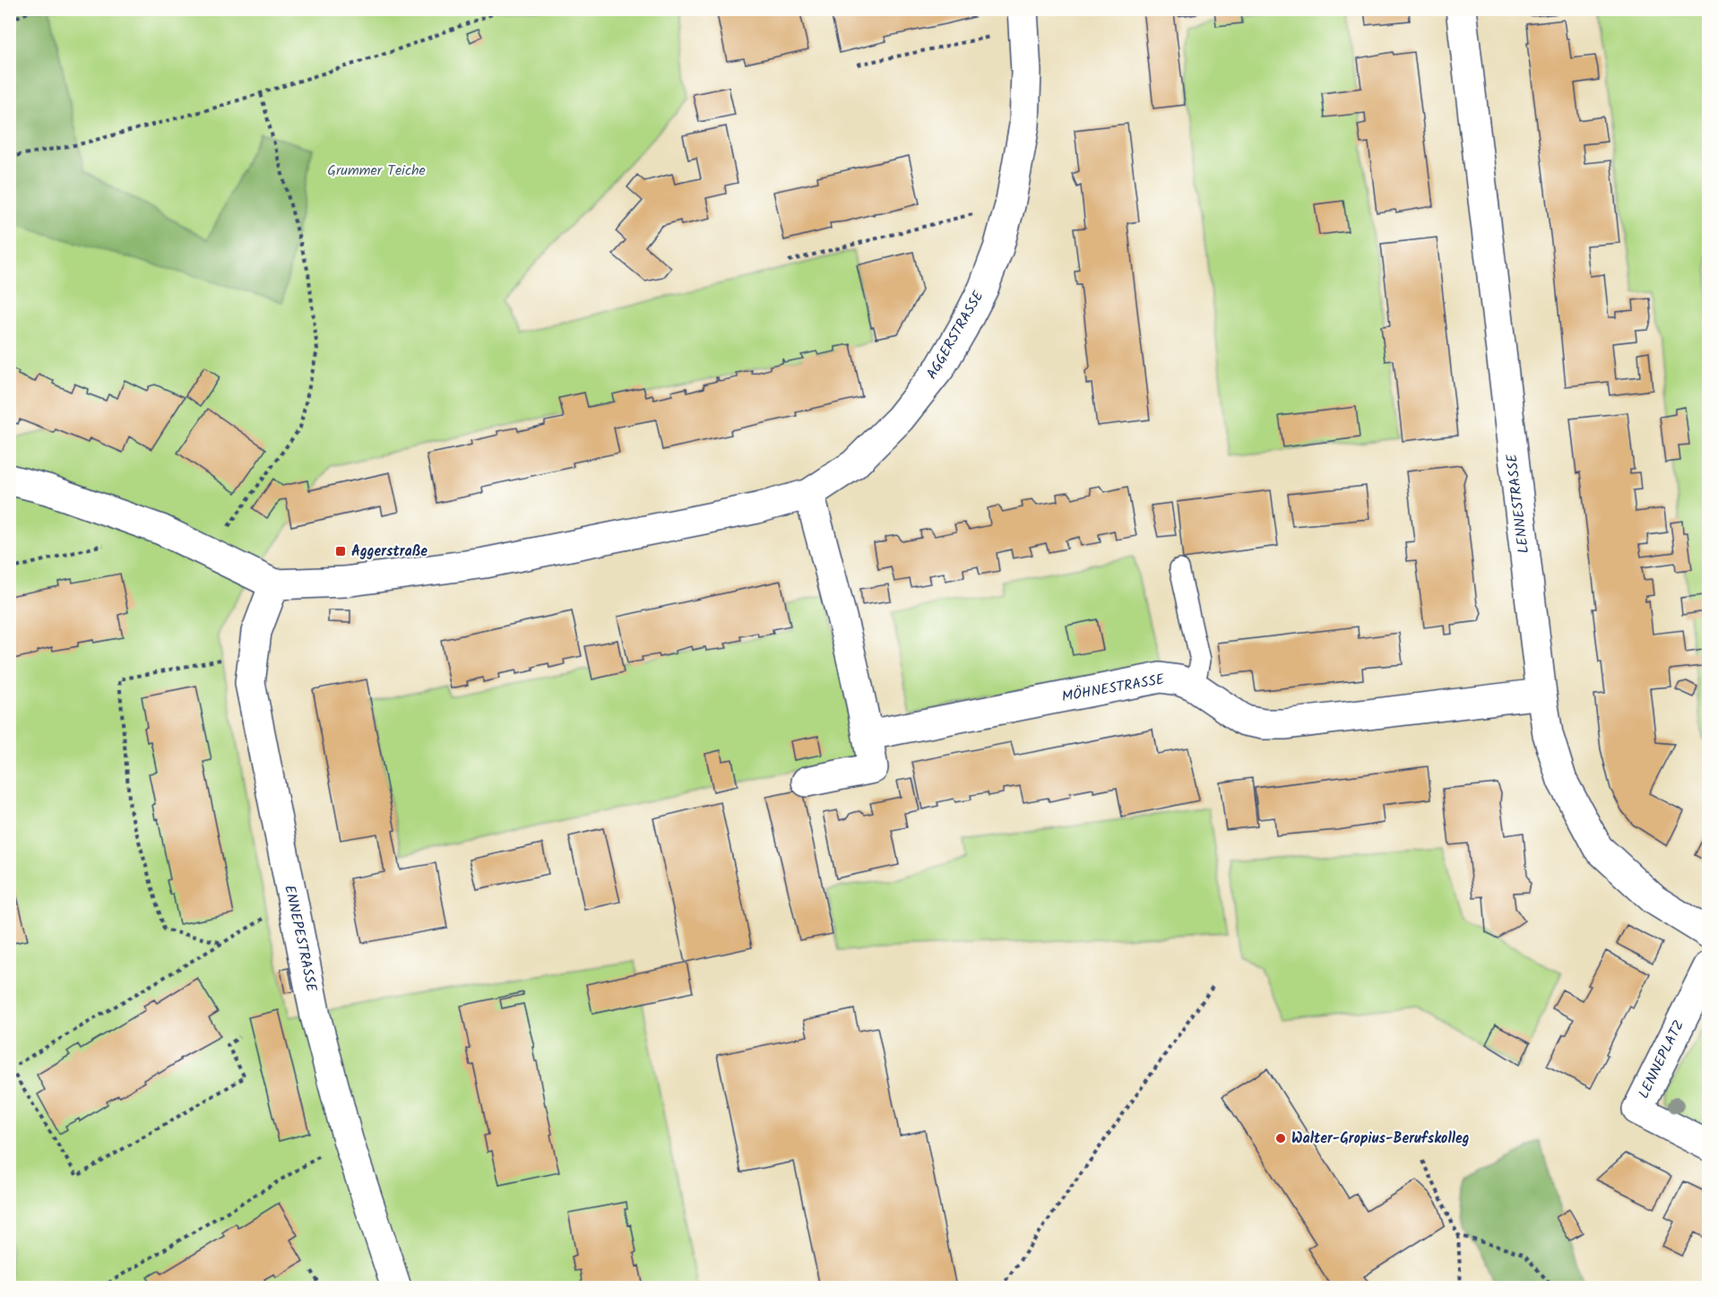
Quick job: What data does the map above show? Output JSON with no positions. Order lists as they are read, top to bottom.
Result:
{
  "streets": {
    "street": [
      "AGGERSTRASSE",
      "LENNESTRASSE",
      "MÖHNESTRASSE",
      "ENNEPESTRASSE",
      "LENNEPLATZ"
    ]
  },
  "crossings": [
    ["AGGERSTRASSE", "ENNEPESTRASSE"],
    ["LENNESTRASSE", "MÖHNESTRASSE"]
  ],
  "parks": ["Grummer Teiche"],
  "places": {
    "transit": ["Aggerstraße"],
    "other": ["Walter-Gropius-Berufskolleg"]
  }
}
